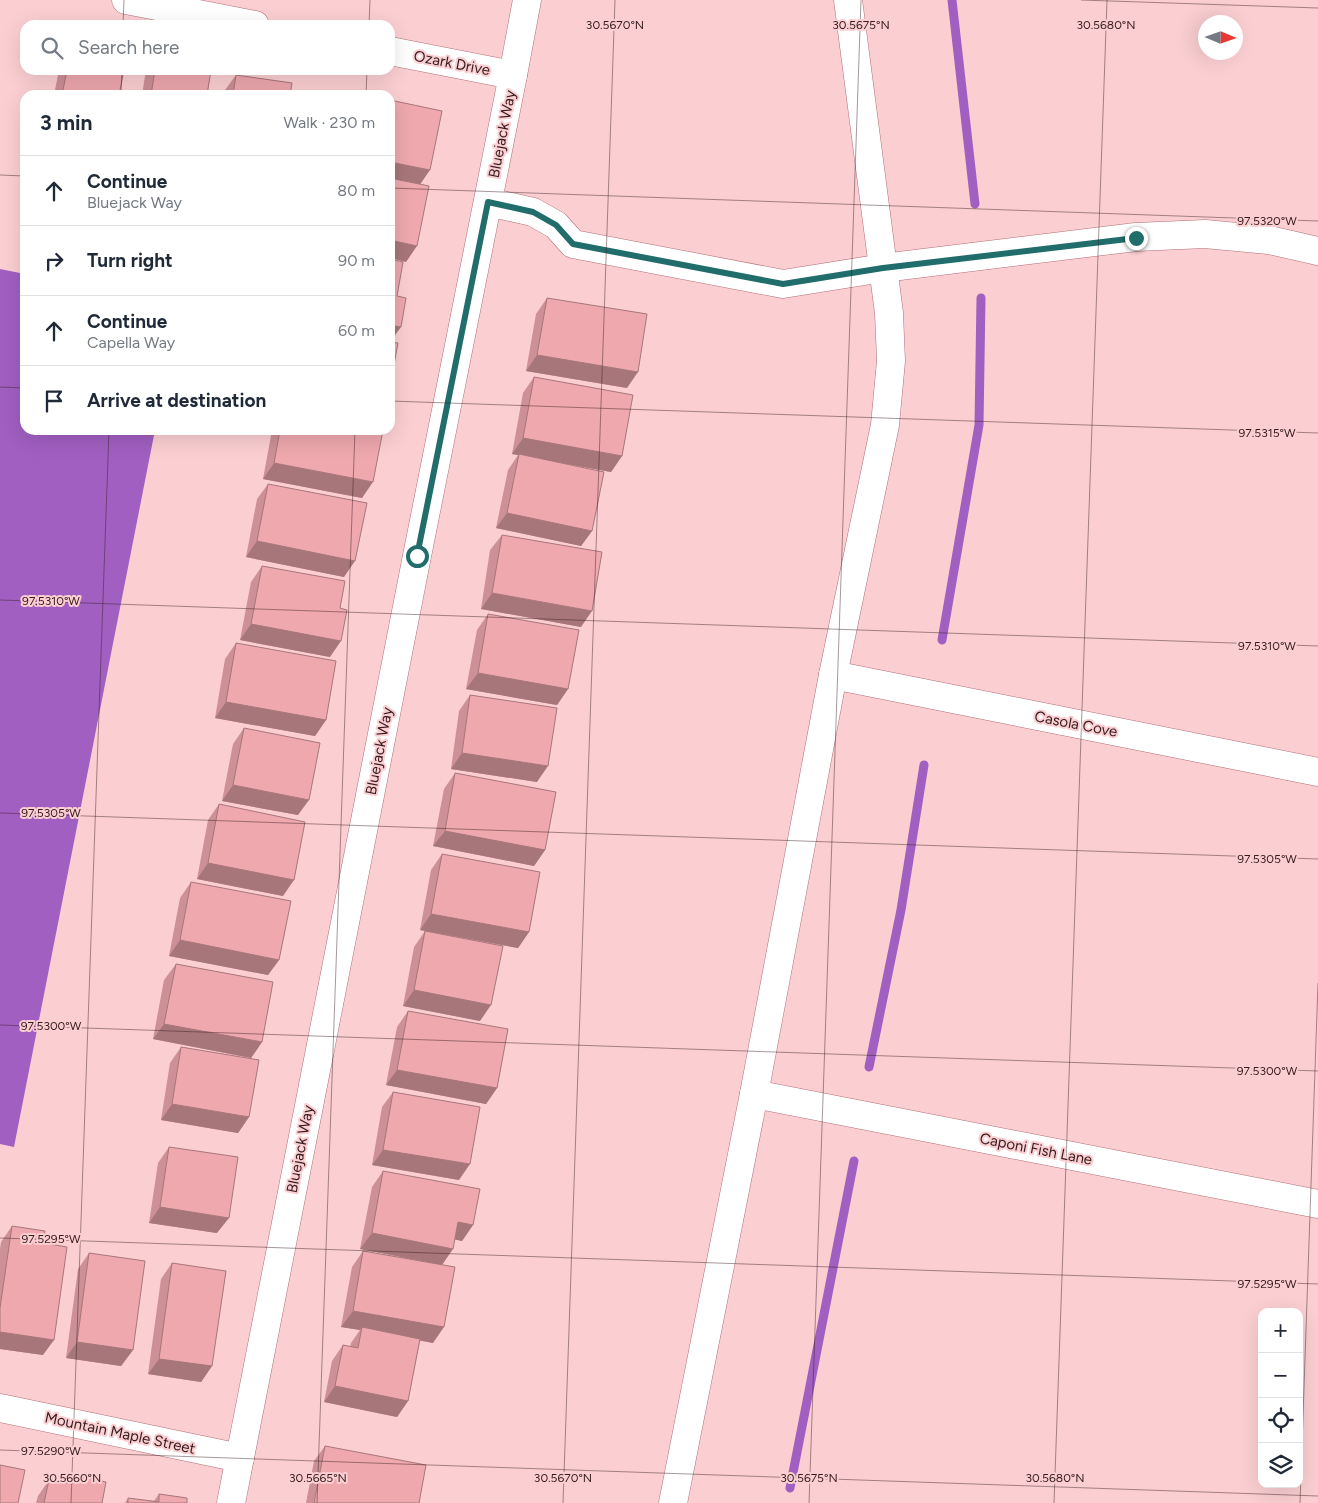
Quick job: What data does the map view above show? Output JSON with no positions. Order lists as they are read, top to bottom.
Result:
{
  "streets": {
    "street": [
      "Ozark Drive",
      "Bluejack Way",
      "Casola Cove",
      "Caponi Fish Lane",
      "Mountain Maple Street"
    ]
  },
  "crossings": [
    ["Ozark Drive", "Bluejack Way"],
    ["Bluejack Way", "Mountain Maple Street"]
  ],
  "north": "right",
  "page": {
    "search": "Search here",
    "heading": ["3 min", "Walk · 230 m"],
    "list": [
      ["Continue", "Bluejack Way", "80 m"],
      ["Turn right", "90 m"],
      ["Continue", "Capella Way", "60 m"],
      "Arrive at destination"
    ],
    "map_buttons": ["+", "−"]
  },
  "coordinates": [
    "30.5670°N",
    "30.5675°N",
    "30.5680°N",
    "97.5320°W",
    "97.5315°W",
    "97.5310°W",
    "97.5305°W",
    "97.5300°W",
    "97.5295°W",
    "97.5290°W",
    "30.5660°N",
    "30.5665°N"
  ]
}
